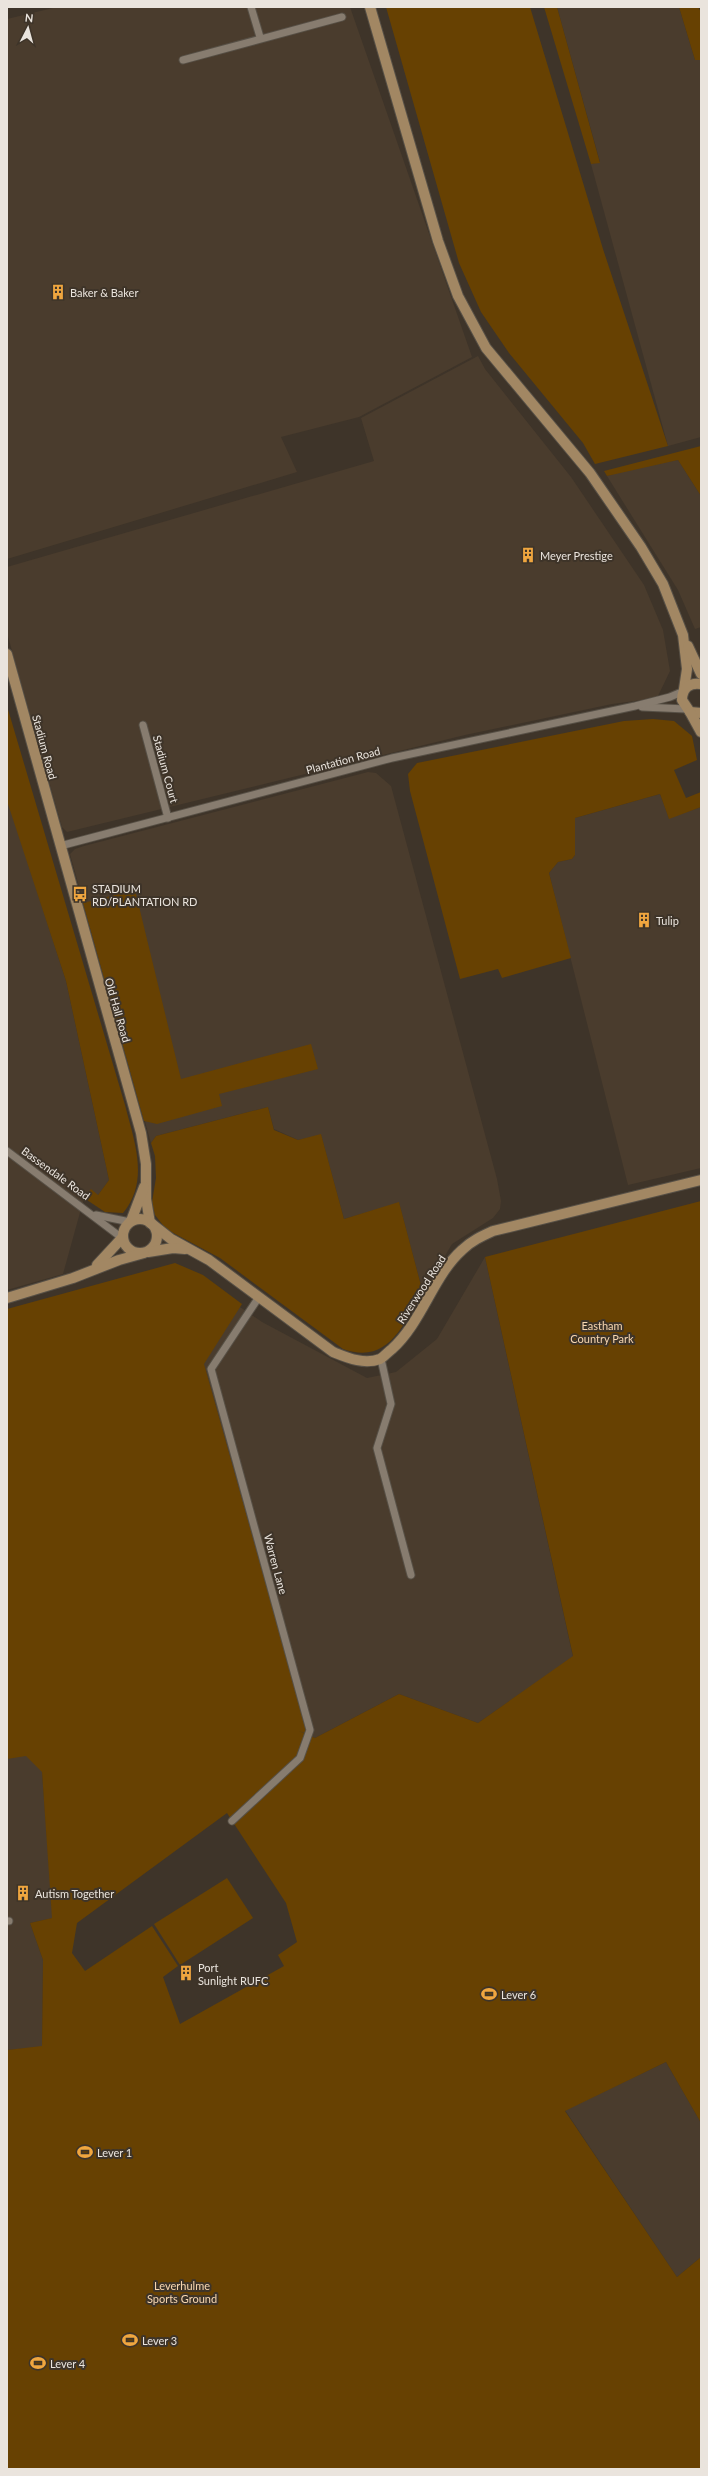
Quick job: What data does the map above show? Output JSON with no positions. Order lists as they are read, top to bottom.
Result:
{
  "streets": {
    "street": [
      "Stadium Road",
      "Plantation Road",
      "Stadium Court",
      "Old Hall Road",
      "Bassendale Road",
      "Riverwood Road",
      "Warren Lane"
    ]
  },
  "crossings": [
    ["Stadium Road", "Plantation Road"],
    ["Stadium Road", "Old Hall Road"],
    ["Plantation Road", "Stadium Court"],
    ["Plantation Road", "Old Hall Road"],
    ["Old Hall Road", "Bassendale Road"]
  ],
  "parks": ["Eastham Country Park", "Leverhulme Sports Ground"],
  "places": {
    "building": [
      "Baker & Baker",
      "Meyer Prestige",
      "Tulip",
      "Autism Together",
      "Port Sunlight RUFC"
    ],
    "bus stop": ["STADIUM RD/PLANTATION RD"],
    "sports": [
      "Lever 6",
      "Lever 1",
      "Lever 3",
      "Lever 4"
    ]
  },
  "north": "top"
}
